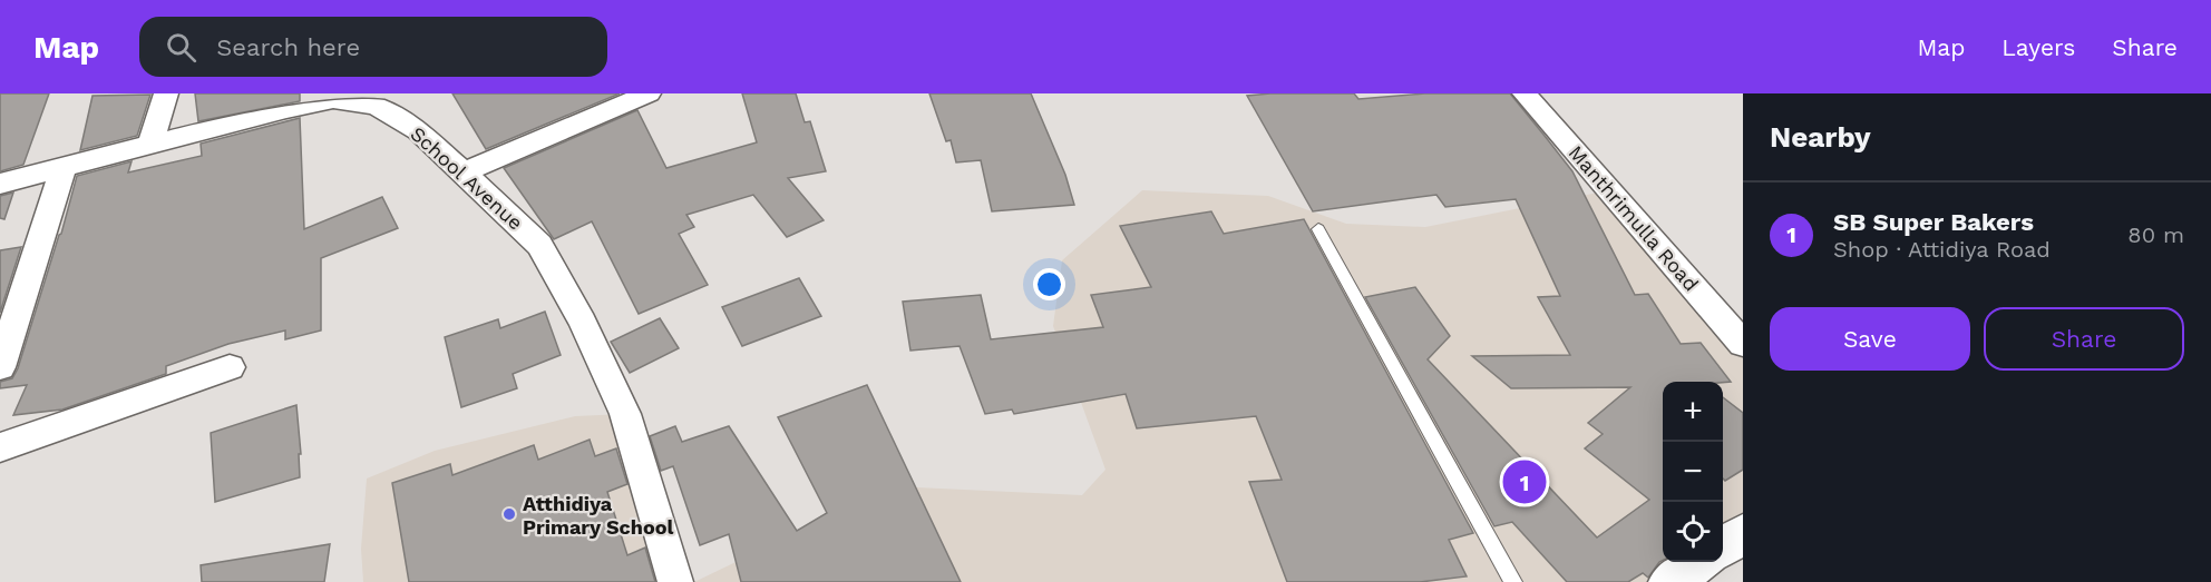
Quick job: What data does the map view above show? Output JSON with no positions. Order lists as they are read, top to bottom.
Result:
{
  "streets": {
    "street": ["School Avenue", "Manthrimulla Road"]
  },
  "places": ["Atthidiya Primary School"],
  "page": {
    "header": "Map",
    "search": "Search here",
    "nav": ["Map", "Layers", "Share"],
    "heading": "Nearby",
    "list": [
      {
        "mark": "1",
        "name": "SB Super Bakers",
        "note": "Shop · Attidiya Road",
        "value": "80 m"
      }
    ],
    "buttons": ["Save", "Share"],
    "map_buttons": ["+", "−"],
    "pins": "1"
  }
}
